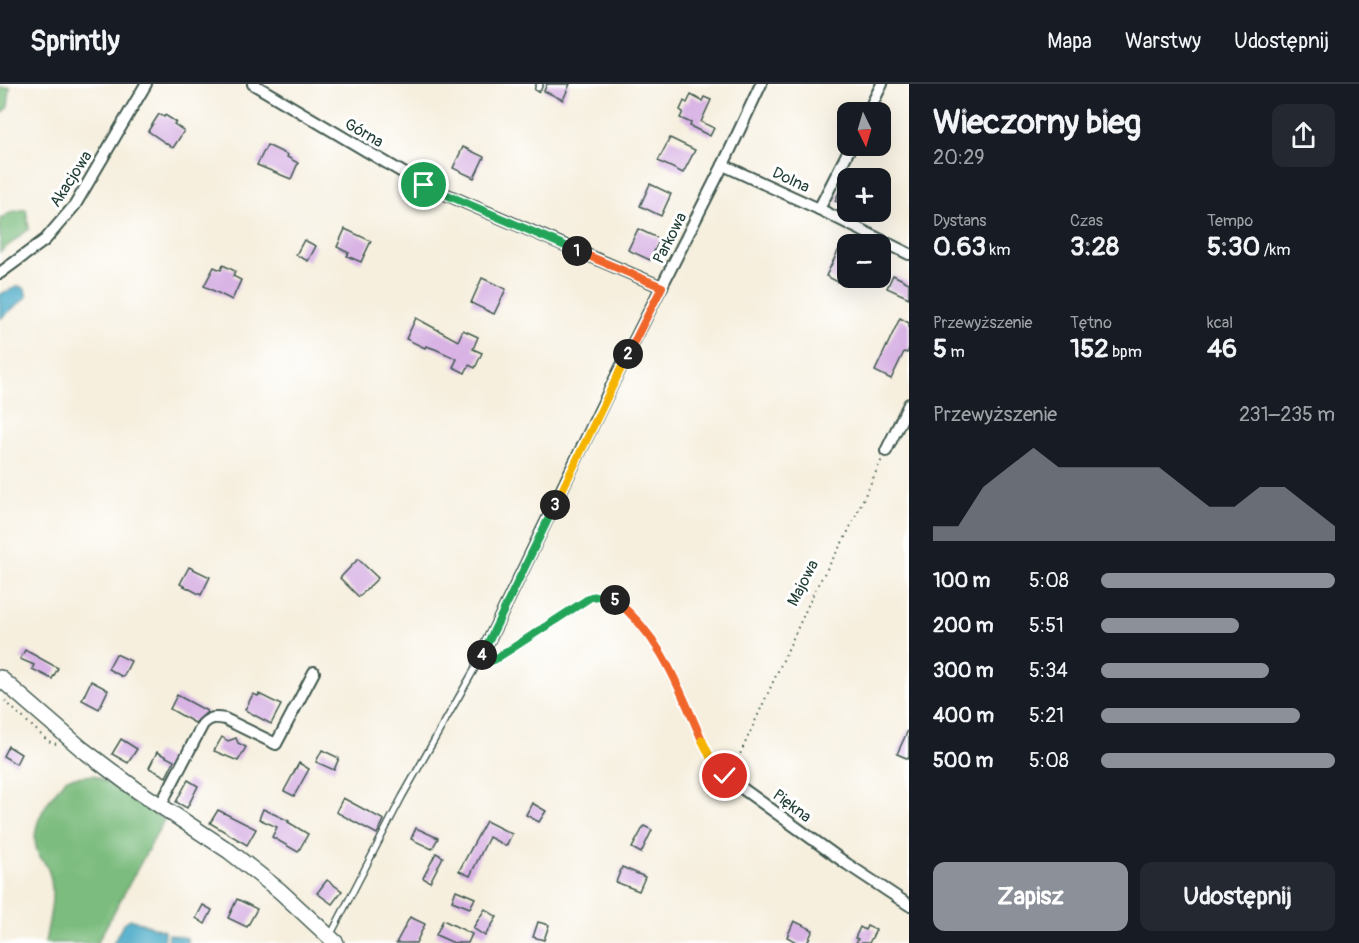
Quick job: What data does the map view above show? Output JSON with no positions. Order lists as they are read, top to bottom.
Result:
{
  "streets": {
    "street": [
      "Górna",
      "Akacjowa",
      "Dolna",
      "Parkowa",
      "Piękna"
    ],
    "path": ["Majowa"]
  },
  "crossings": [
    ["Górna", "Parkowa"],
    ["Dolna", "Parkowa"],
    ["Majowa", "Piękna"]
  ],
  "north": "bottom",
  "page": {
    "header": "Sprintly",
    "nav": ["Mapa", "Warstwy", "Udostępnij"],
    "heading": ["Wieczorny bieg", "20:29"],
    "map_buttons": ["+", "−"],
    "stats": [
      ["Dystans", "0.63 km"],
      ["Czas", "3:28"],
      ["Tempo", "5:30 /km"],
      ["Przewyższenie", "5 m"],
      ["Tętno", "152 bpm"],
      ["kcal", "46"]
    ],
    "pins": [
      "1",
      "2",
      "3",
      "5",
      "4"
    ],
    "chart": ["Przewyższenie", "231–235 m"],
    "list": [
      {
        "name": "100 m",
        "note": "5:08"
      },
      {
        "name": "200 m",
        "note": "5:51"
      },
      {
        "name": "300 m",
        "note": "5:34"
      },
      {
        "name": "400 m",
        "note": "5:21"
      },
      {
        "name": "500 m",
        "note": "5:08"
      }
    ],
    "buttons": ["Zapisz", "Udostępnij"]
  }
}
